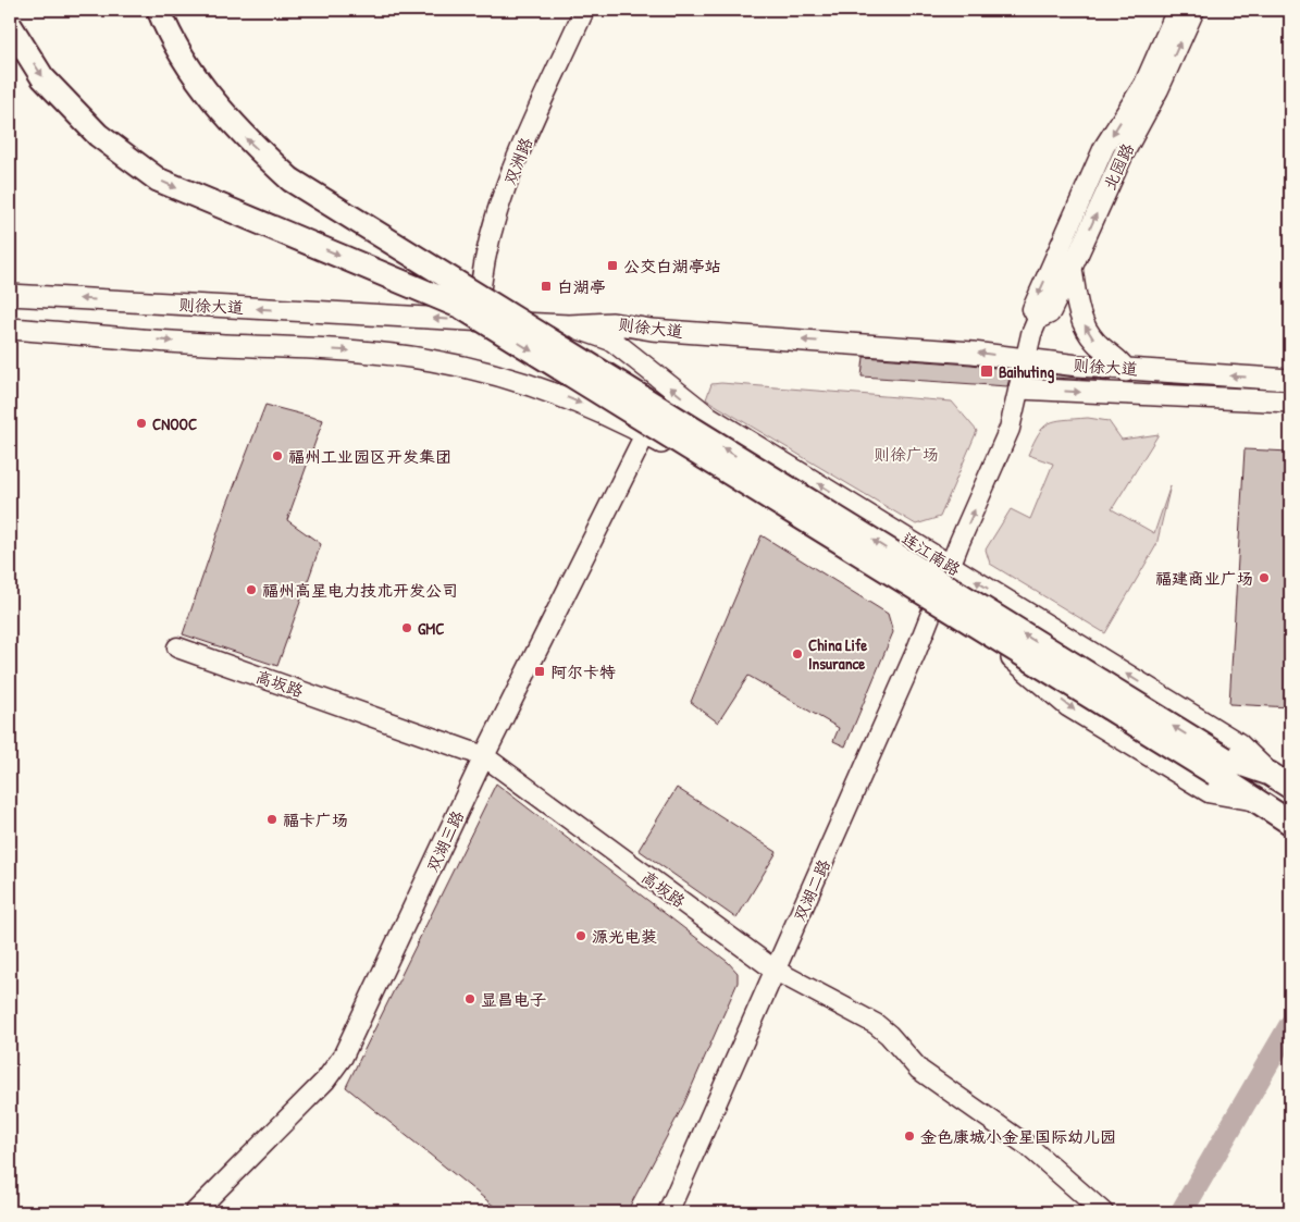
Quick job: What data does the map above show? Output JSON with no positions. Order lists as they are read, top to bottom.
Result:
{
  "streets": {
    "highway": ["连江南路"],
    "main road": ["则徐大道"],
    "street": [
      "双洲路",
      "北园路",
      "高坂路",
      "双湖三路",
      "双湖二路"
    ]
  },
  "crossings": [
    ["双洲路", "则徐大道"],
    ["北园路", "则徐大道"],
    ["北园路", "连江南路"],
    ["北园路", "双湖二路"],
    ["则徐大道", "连江南路"],
    ["连江南路", "双湖二路"],
    ["高坂路", "双湖三路"],
    ["高坂路", "双湖二路"]
  ],
  "parks": ["则徐广场"],
  "places": {
    "transit": [
      "公交白湖亭站",
      "白湖亭",
      "Baihuting",
      "阿尔卡特"
    ],
    "other": [
      "CNOOC",
      "福州工业园区开发集团",
      "福建商业广场",
      "福州高星电力技术开发公司",
      "GMC",
      "China Life Insurance",
      "福卡广场",
      "源光电装",
      "显昌电子",
      "金色康城小金星国际幼儿园"
    ]
  }
}
